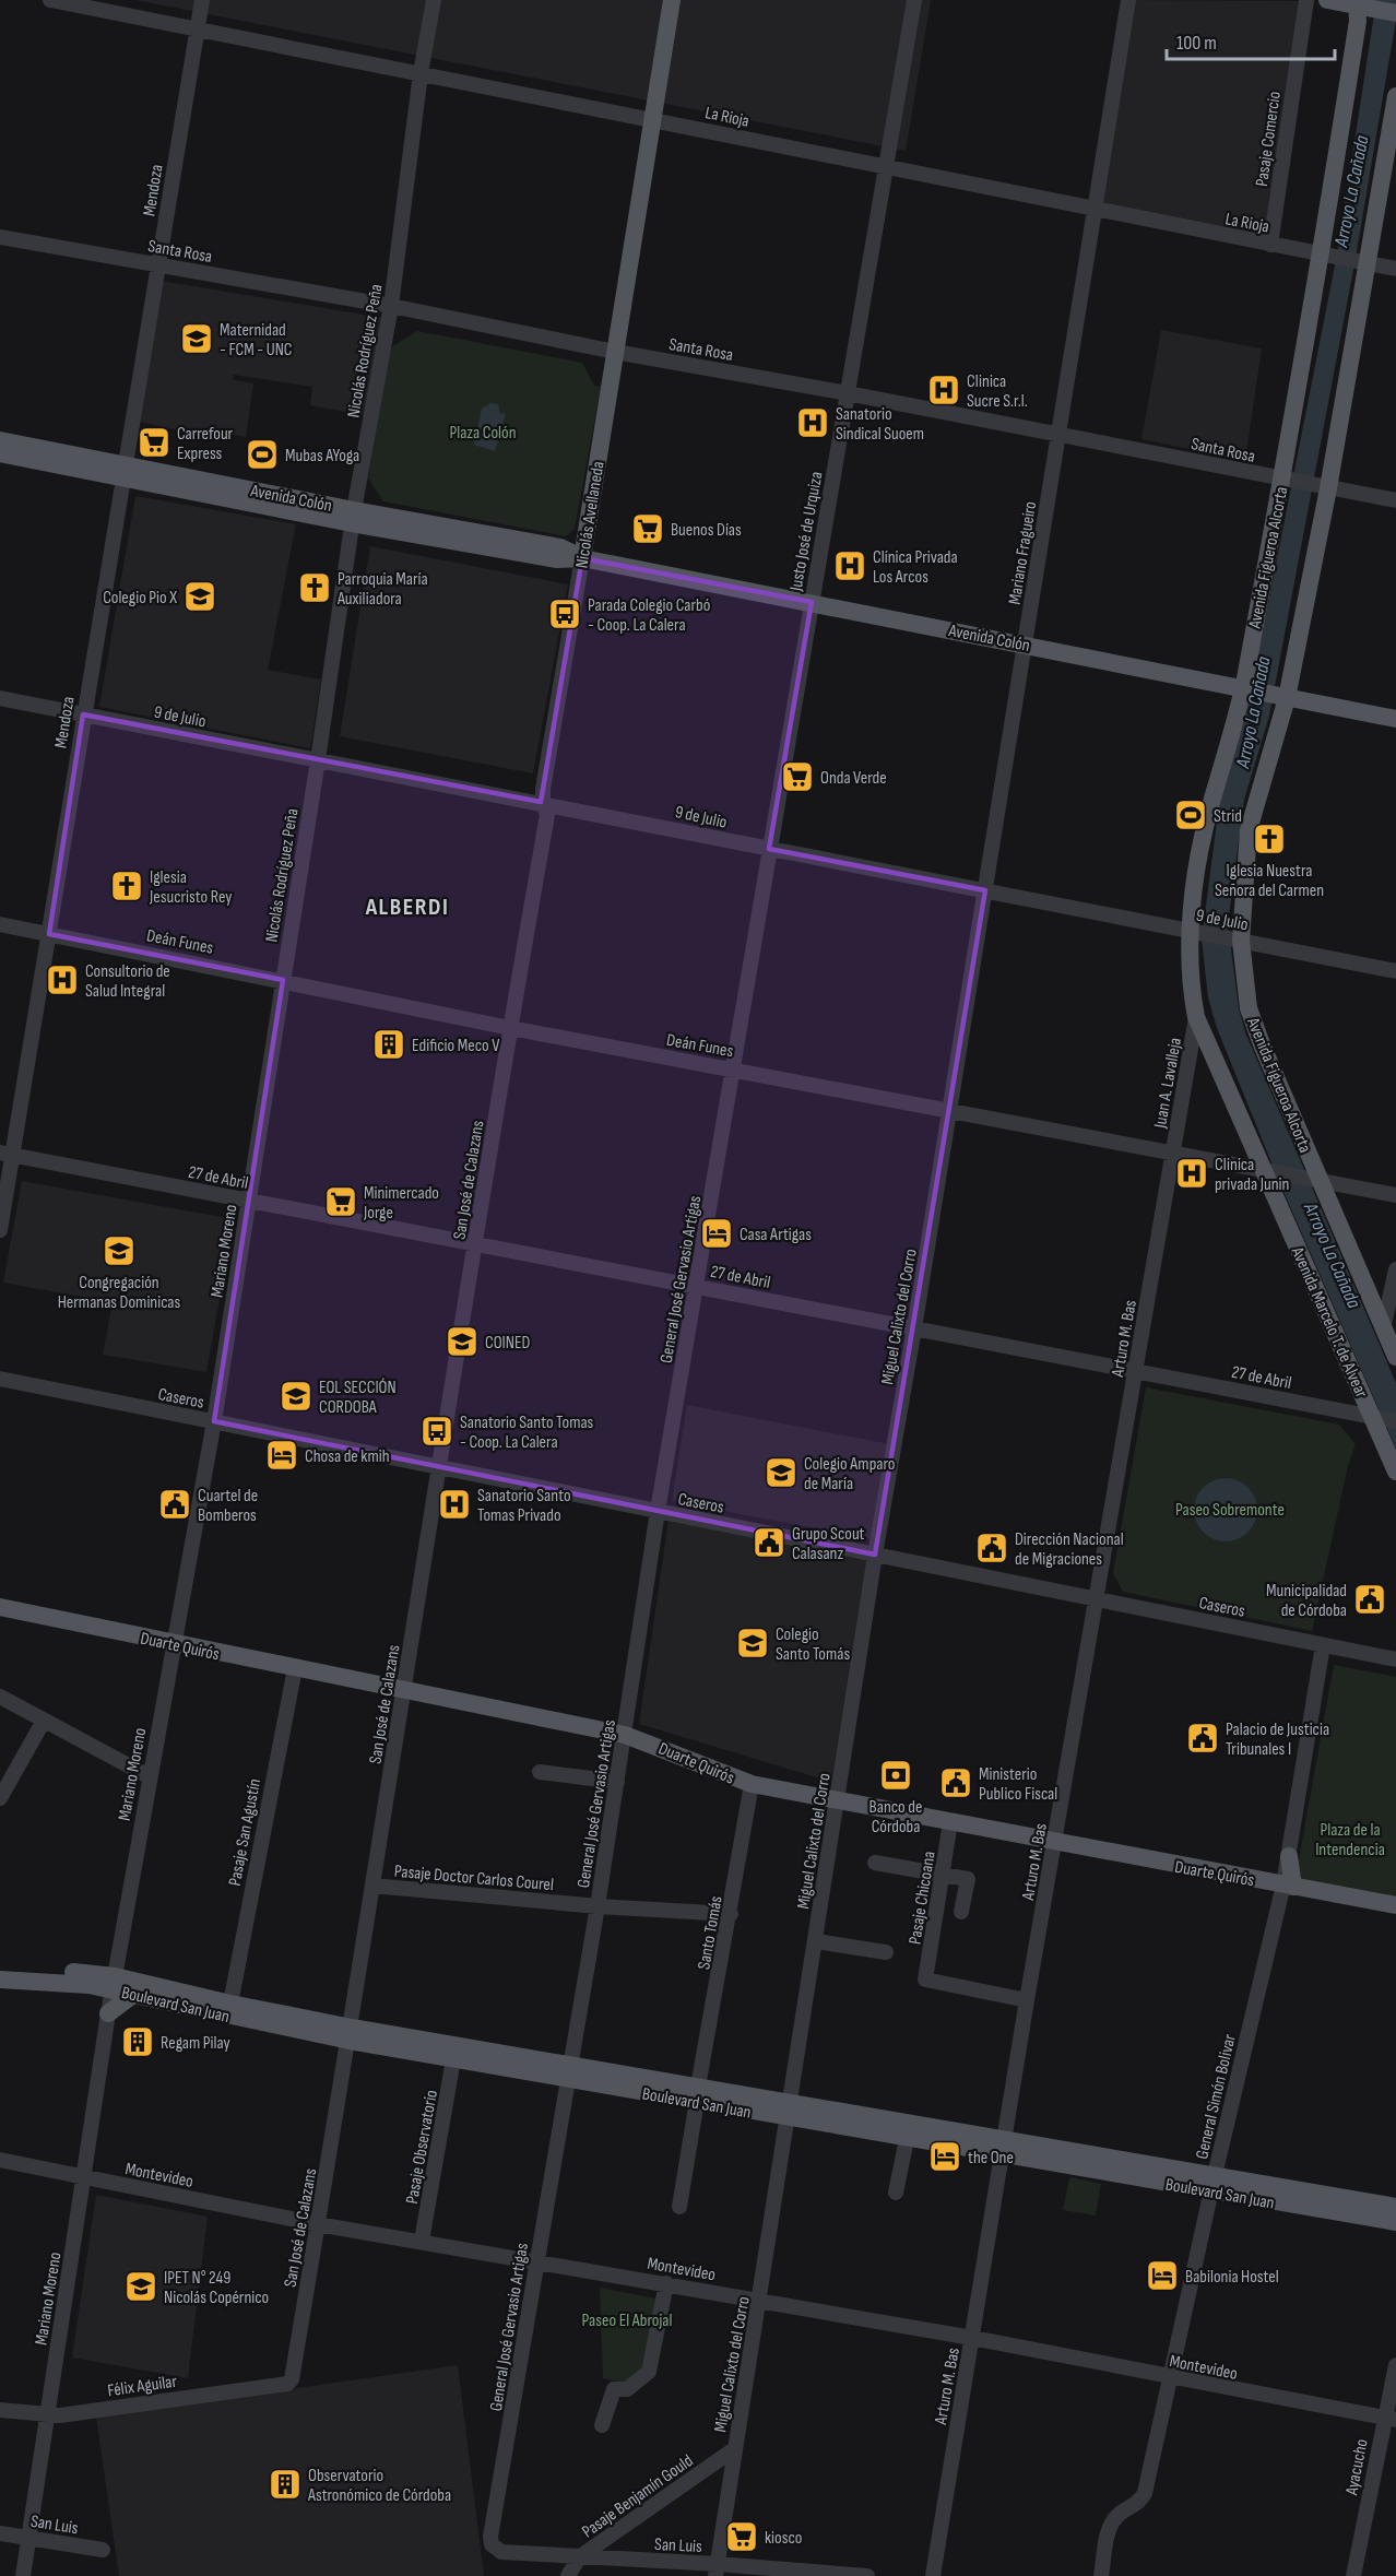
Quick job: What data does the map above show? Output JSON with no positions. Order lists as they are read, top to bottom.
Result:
{
  "streets": {
    "main road": [
      "Avenida Colón",
      "Nicolás Avellaneda",
      "Avenida Figueroa Alcorta",
      "Avenida Marcelo T. de Alvear",
      "Duarte Quirós",
      "Boulevard San Juan"
    ],
    "street": [
      "La Rioja",
      "Pasaje Comercio",
      "Mendoza",
      "Santa Rosa",
      "Nicolás Rodríguez Peña",
      "Justo José de Urquiza",
      "Mariano Fragueiro",
      "9 de Julio",
      "Deán Funes",
      "Juan A. Lavalleja",
      "27 de Abril",
      "San José de Calazans",
      "Mariano Moreno",
      "General José Gervasio Artigas",
      "Miguel Calixto del Corro",
      "Arturo M. Bas",
      "Caseros",
      "Pasaje San Agustín",
      "Pasaje Doctor Carlos Courel",
      "Pasaje Chicoana",
      "Santo Tomás",
      "General Simón Bolivar",
      "Pasaje Observatorio",
      "Montevideo",
      "Félix Aguilar",
      "Ayacucho",
      "Pasaje Benjamín Gould",
      "San Luis"
    ]
  },
  "crossings": [
    ["La Rioja", "Pasaje Comercio"],
    ["La Rioja", "Mendoza"],
    ["La Rioja", "Nicolás Rodríguez Peña"],
    ["La Rioja", "Nicolás Avellaneda"],
    ["La Rioja", "Justo José de Urquiza"],
    ["La Rioja", "Mariano Fragueiro"],
    ["La Rioja", "Avenida Figueroa Alcorta"],
    ["Mendoza", "Santa Rosa"],
    ["Mendoza", "Avenida Colón"],
    ["Mendoza", "9 de Julio"],
    ["Mendoza", "Deán Funes"],
    ["Mendoza", "27 de Abril"],
    ["Santa Rosa", "Nicolás Rodríguez Peña"],
    ["Santa Rosa", "Nicolás Avellaneda"],
    ["Santa Rosa", "Justo José de Urquiza"],
    ["Santa Rosa", "Mariano Fragueiro"],
    ["Santa Rosa", "Avenida Figueroa Alcorta"],
    ["Nicolás Rodríguez Peña", "Avenida Colón"],
    ["Nicolás Rodríguez Peña", "9 de Julio"],
    ["Nicolás Rodríguez Peña", "Deán Funes"],
    ["Nicolás Rodríguez Peña", "Mariano Moreno"],
    ["Avenida Colón", "Nicolás Avellaneda"],
    ["Avenida Colón", "Justo José de Urquiza"],
    ["Avenida Colón", "Mariano Fragueiro"],
    ["Avenida Colón", "Avenida Figueroa Alcorta"],
    ["Nicolás Avellaneda", "9 de Julio"],
    ["Nicolás Avellaneda", "Deán Funes"],
    ["Nicolás Avellaneda", "San José de Calazans"],
    ["Justo José de Urquiza", "9 de Julio"],
    ["Justo José de Urquiza", "Deán Funes"],
    ["Justo José de Urquiza", "General José Gervasio Artigas"],
    ["Mariano Fragueiro", "9 de Julio"],
    ["Mariano Fragueiro", "Deán Funes"],
    ["Mariano Fragueiro", "Miguel Calixto del Corro"],
    ["Avenida Figueroa Alcorta", "9 de Julio"],
    ["Avenida Figueroa Alcorta", "Deán Funes"],
    ["Avenida Figueroa Alcorta", "Juan A. Lavalleja"],
    ["Avenida Figueroa Alcorta", "Avenida Marcelo T. de Alvear"],
    ["Deán Funes", "Juan A. Lavalleja"],
    ["Deán Funes", "San José de Calazans"],
    ["Deán Funes", "Mariano Moreno"],
    ["Deán Funes", "General José Gervasio Artigas"],
    ["Deán Funes", "Miguel Calixto del Corro"],
    ["Deán Funes", "Avenida Marcelo T. de Alvear"],
    ["Deán Funes", "Arturo M. Bas"],
    ["Juan A. Lavalleja", "Arturo M. Bas"],
    ["27 de Abril", "San José de Calazans"],
    ["27 de Abril", "Mariano Moreno"],
    ["27 de Abril", "General José Gervasio Artigas"],
    ["27 de Abril", "Miguel Calixto del Corro"],
    ["27 de Abril", "Avenida Marcelo T. de Alvear"],
    ["27 de Abril", "Arturo M. Bas"],
    ["San José de Calazans", "Caseros"],
    ["San José de Calazans", "Duarte Quirós"],
    ["San José de Calazans", "Pasaje Doctor Carlos Courel"],
    ["San José de Calazans", "Boulevard San Juan"],
    ["San José de Calazans", "Montevideo"],
    ["San José de Calazans", "Félix Aguilar"],
    ["Mariano Moreno", "Caseros"],
    ["Mariano Moreno", "Duarte Quirós"],
    ["Mariano Moreno", "Boulevard San Juan"],
    ["Mariano Moreno", "Montevideo"],
    ["Mariano Moreno", "Félix Aguilar"],
    ["Mariano Moreno", "San Luis"],
    ["General José Gervasio Artigas", "Caseros"],
    ["General José Gervasio Artigas", "Duarte Quirós"],
    ["General José Gervasio Artigas", "Pasaje Doctor Carlos Courel"],
    ["General José Gervasio Artigas", "Boulevard San Juan"],
    ["General José Gervasio Artigas", "Montevideo"],
    ["General José Gervasio Artigas", "San Luis"],
    ["Miguel Calixto del Corro", "Caseros"],
    ["Miguel Calixto del Corro", "Duarte Quirós"],
    ["Miguel Calixto del Corro", "Boulevard San Juan"],
    ["Miguel Calixto del Corro", "Montevideo"],
    ["Miguel Calixto del Corro", "Pasaje Benjamín Gould"],
    ["Miguel Calixto del Corro", "San Luis"],
    ["Arturo M. Bas", "Caseros"],
    ["Arturo M. Bas", "Duarte Quirós"],
    ["Arturo M. Bas", "Pasaje Chicoana"],
    ["Arturo M. Bas", "Boulevard San Juan"],
    ["Arturo M. Bas", "Montevideo"],
    ["Duarte Quirós", "Pasaje San Agustín"],
    ["Duarte Quirós", "Pasaje Chicoana"],
    ["Duarte Quirós", "Santo Tomás"],
    ["Duarte Quirós", "General Simón Bolivar"],
    ["Pasaje San Agustín", "Boulevard San Juan"],
    ["Pasaje Doctor Carlos Courel", "Santo Tomás"],
    ["Santo Tomás", "Boulevard San Juan"],
    ["Boulevard San Juan", "General Simón Bolivar"],
    ["Boulevard San Juan", "Pasaje Observatorio"],
    ["General Simón Bolivar", "Montevideo"],
    ["Pasaje Observatorio", "Montevideo"],
    ["Montevideo", "Ayacucho"],
    ["Pasaje Benjamín Gould", "San Luis"]
  ],
  "districts": ["ALBERDI"],
  "water": ["Arroyo La Cañada"],
  "parks": [
    "Plaza Colón",
    "Paseo Sobremonte",
    "Plaza de la Intendencia",
    "Paseo El Abrojal"
  ],
  "places": {
    "school or university": [
      "Maternidad - FCM - UNC",
      "Colegio Pio X",
      "Congregación Hermanas Dominicas",
      "COINED",
      "EOL SECCIÓN CORDOBA",
      "Colegio Amparo de María",
      "Colegio Santo Tomás",
      "IPET N° 249 Nicolás Copérnico"
    ],
    "hospital": [
      "Clinica Sucre S.r.l.",
      "Sanatorio Sindical Suoem",
      "Clínica Privada Los Arcos",
      "Consultorio de Salud Integral",
      "Clinica privada Junin",
      "Sanatorio Santo Tomas Privado"
    ],
    "supermarket": [
      "Carrefour Express",
      "Buenos Días",
      "Onda Verde",
      "Minimercado Jorge",
      "kiosco"
    ],
    "sports": ["Mubas AYoga", "Strid"],
    "church": ["Parroquia María Auxiliadora", "Iglesia Nuestra Señora del Carmen", "Iglesia Jesucristo Rey"],
    "bus stop": ["Parada Colegio Carbó - Coop. La Calera", "Sanatorio Santo Tomas - Coop. La Calera"],
    "building": ["Edificio Meco V", "Regam Pilay", "Observatorio Astronómico de Córdoba"],
    "hotel": [
      "Casa Artigas",
      "Chosa de kmih",
      "the One",
      "Babilonia Hostel"
    ],
    "public building": [
      "Cuartel de Bomberos",
      "Grupo Scout Calasanz",
      "Dirección Nacional de Migraciones",
      "Municipalidad de Córdoba",
      "Palacio de Justicia Tribunales I",
      "Ministerio Publico Fiscal"
    ],
    "bank": ["Banco de Córdoba"]
  },
  "scale_bar": "100 m"
}
